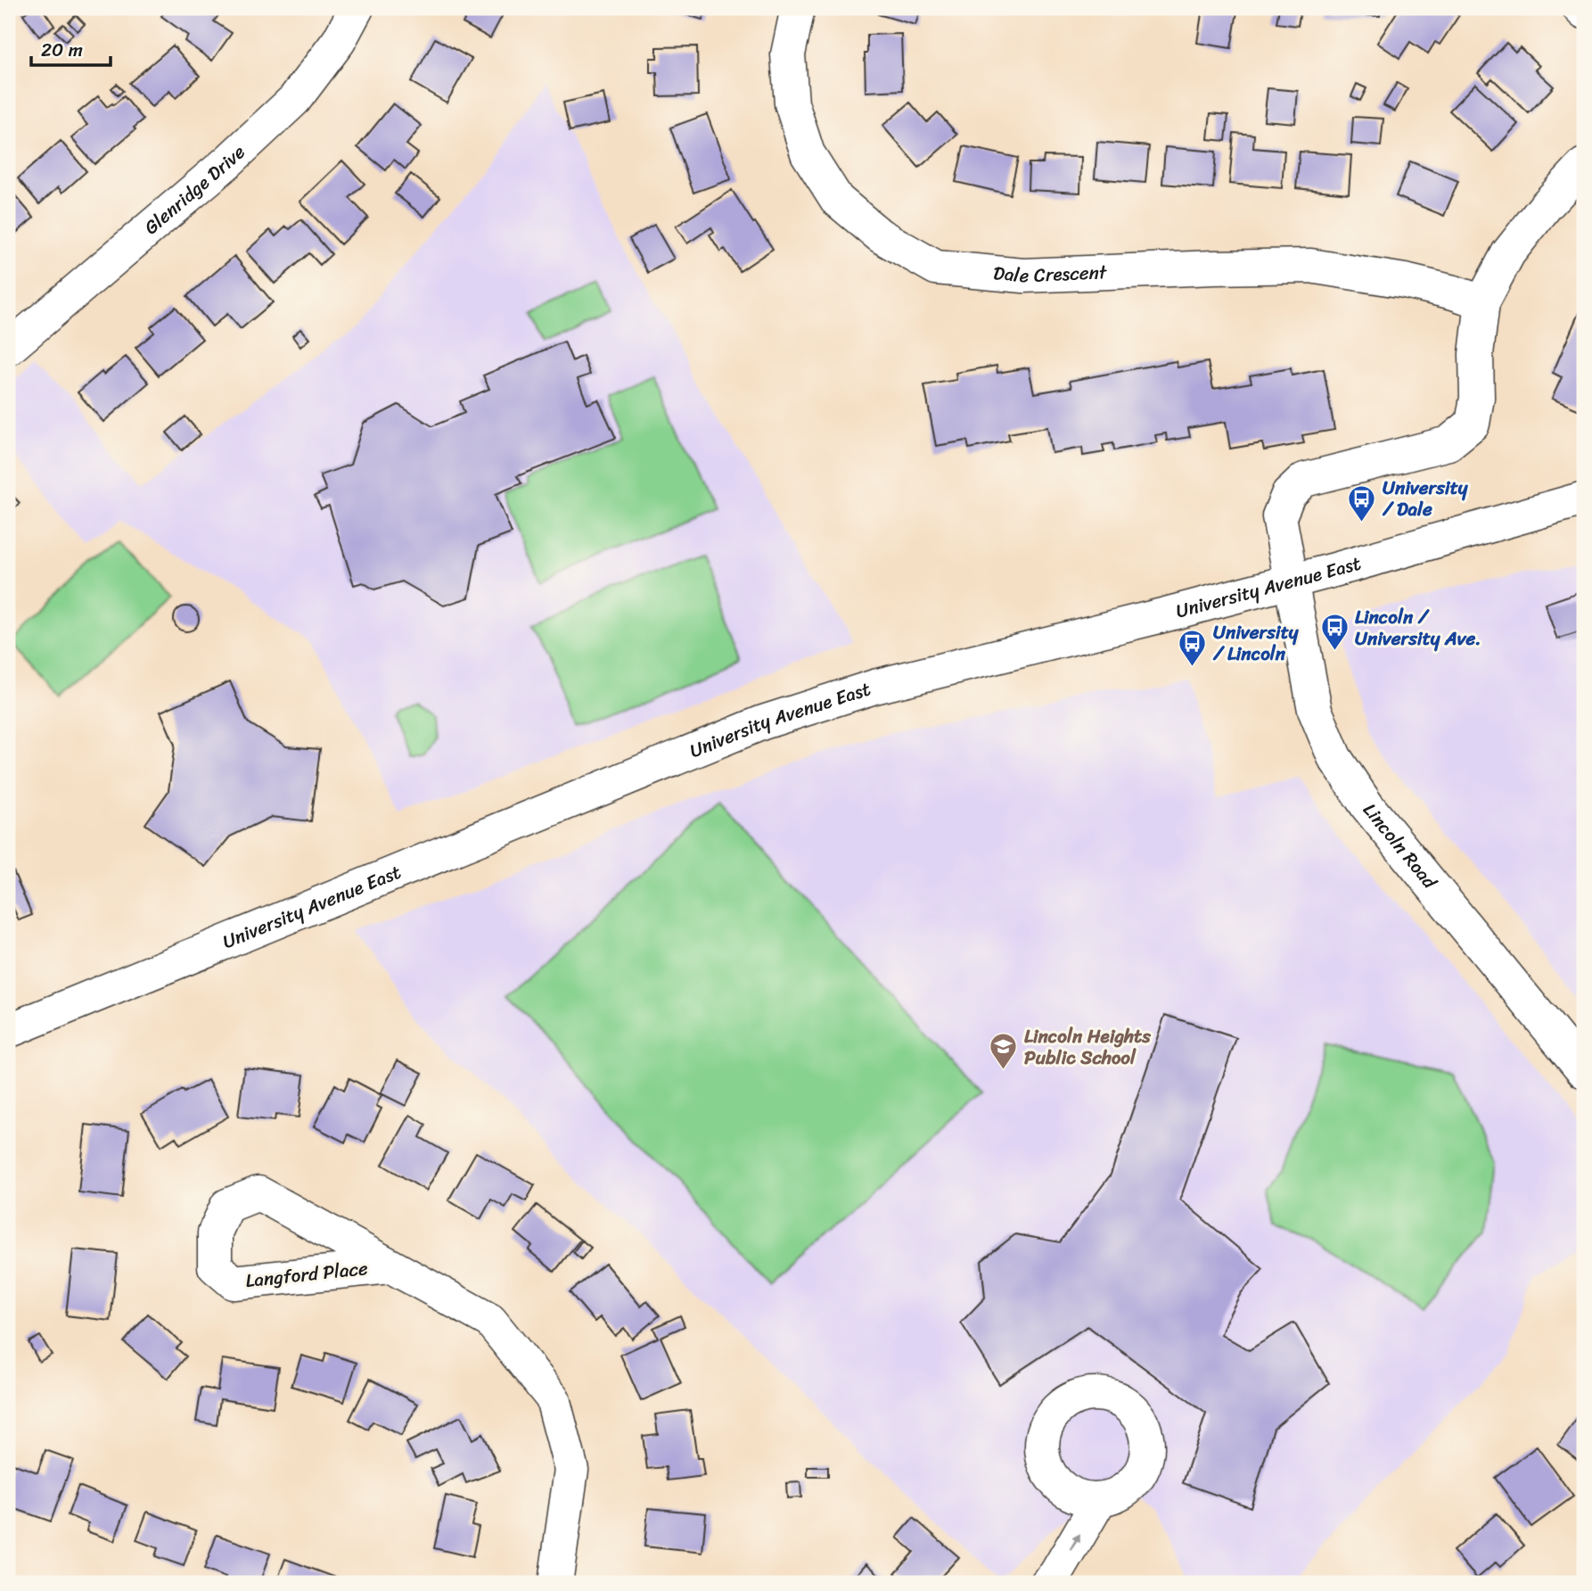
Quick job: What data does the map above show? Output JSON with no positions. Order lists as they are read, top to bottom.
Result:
{
  "streets": {
    "street": [
      "Glenridge Drive",
      "Dale Crescent",
      "University Avenue East",
      "Lincoln Road",
      "Langford Place"
    ]
  },
  "crossings": [
    ["University Avenue East", "Lincoln Road"]
  ],
  "places": {
    "bus stop": ["University / Dale", "Lincoln / University Ave.", "University / Lincoln"],
    "school or university": ["Lincoln Heights Public School"]
  },
  "scale_bar": "20 m"
}
